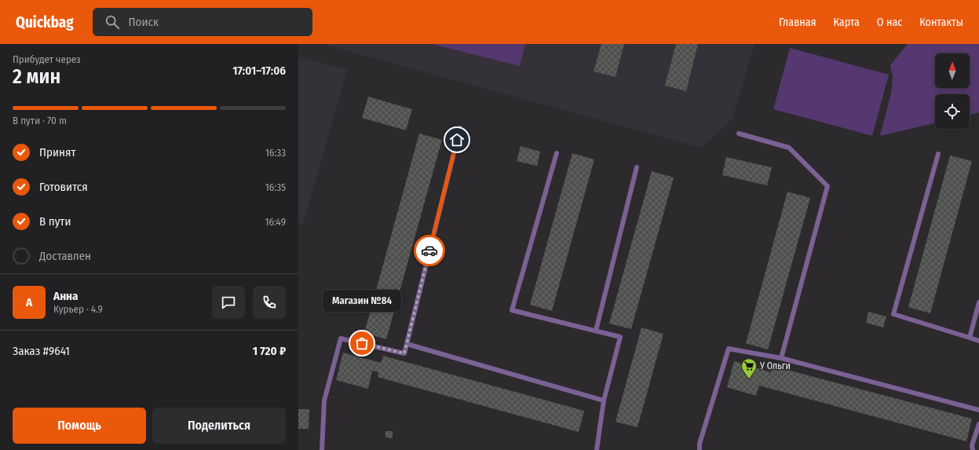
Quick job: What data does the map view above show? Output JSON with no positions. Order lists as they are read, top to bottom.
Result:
{
  "places": {
    "other": ["Магазин №84"],
    "supermarket": ["У Ольги"]
  },
  "north": "top",
  "page": {
    "header": "Quickbag",
    "search": "Поиск",
    "nav": [
      "Главная",
      "Карта",
      "О нас",
      "Контакты"
    ],
    "heading": ["2 мин", "Прибудет через", "17:01–17:06"],
    "panel": [
      "Анна",
      "Курьер · 4.9",
      "Заказ #9641",
      "1 720 ₽"
    ],
    "bar": "В пути · 70 m",
    "list": [
      ["Принят", "16:33"],
      ["Готовится", "16:35"],
      ["В пути", "16:49"],
      "Доставлен"
    ],
    "round": "А",
    "bubble": "Магазин №84",
    "buttons": ["Помощь", "Поделиться"]
  }
}
